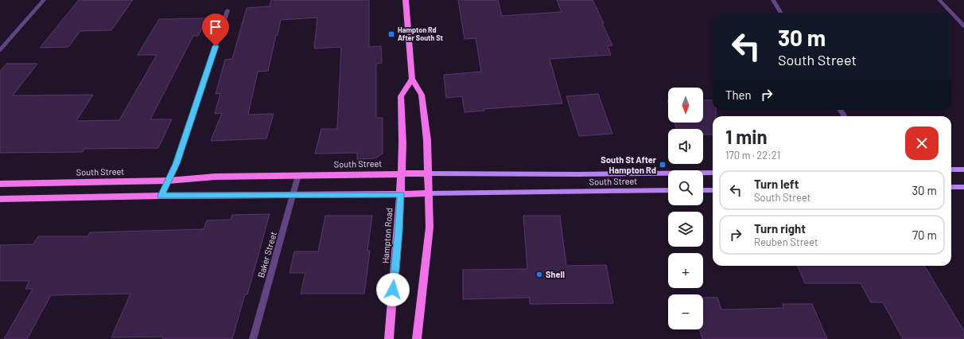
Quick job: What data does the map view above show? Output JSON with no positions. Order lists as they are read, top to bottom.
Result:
{
  "streets": {
    "main road": ["South Street", "Hampton Road"],
    "street": ["Baker Street"]
  },
  "crossings": [
    ["South Street", "Hampton Road"],
    ["South Street", "Baker Street"]
  ],
  "places": {
    "transit": ["Hampton Rd After South St", "South St After Hampton Rd"],
    "other": ["Shell"]
  },
  "north": "bottom",
  "page": {
    "turn": ["30 m", "South Street"],
    "then": "Then",
    "map_buttons": ["+", "−"],
    "heading": ["1 min", "170 m · 22:21"],
    "list": [
      {
        "name": "Turn left",
        "note": "South Street",
        "value": "30 m"
      },
      {
        "name": "Turn right",
        "note": "Reuben Street",
        "value": "70 m"
      }
    ]
  }
}
